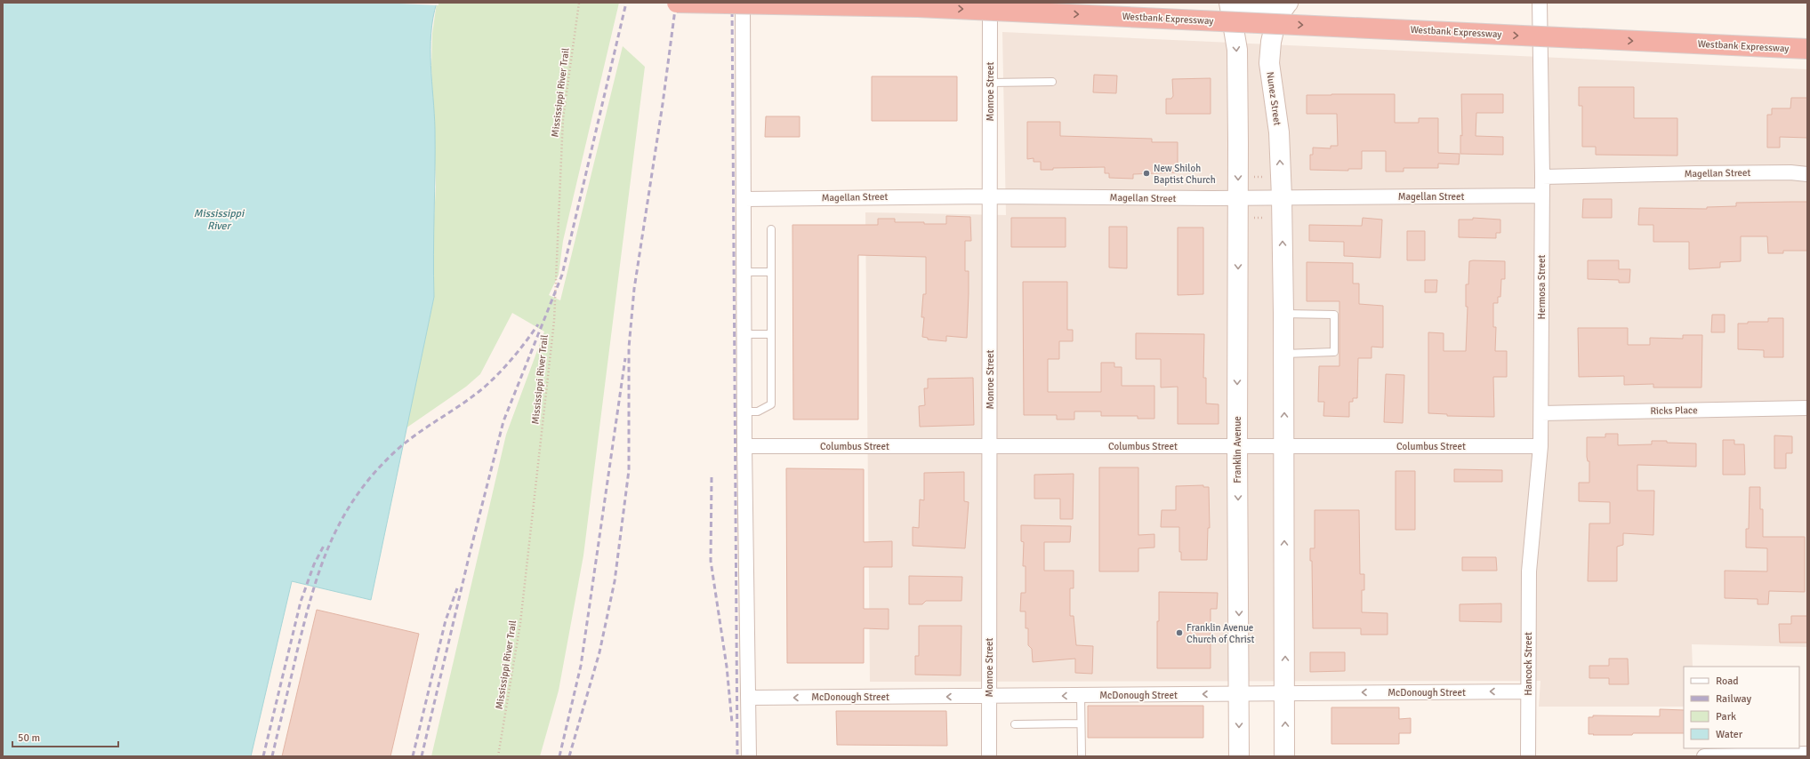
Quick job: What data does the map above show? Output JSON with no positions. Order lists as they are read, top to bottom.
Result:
{
  "streets": {
    "highway": ["Westbank Expressway"],
    "main road": ["Nunez Street", "Franklin Avenue"],
    "street": [
      "Monroe Street",
      "Magellan Street",
      "Hermosa Street",
      "Ricks Place",
      "Columbus Street",
      "Hancock Street",
      "McDonough Street"
    ],
    "path": ["Mississippi River Trail"]
  },
  "crossings": [
    ["Monroe Street", "Magellan Street"],
    ["Monroe Street", "Columbus Street"],
    ["Monroe Street", "McDonough Street"],
    ["Nunez Street", "Magellan Street"],
    ["Magellan Street", "Hermosa Street"],
    ["Magellan Street", "Franklin Avenue"],
    ["Hermosa Street", "Ricks Place"],
    ["Hermosa Street", "Columbus Street"],
    ["Hermosa Street", "Hancock Street"],
    ["Columbus Street", "Franklin Avenue"],
    ["Franklin Avenue", "McDonough Street"],
    ["Hancock Street", "McDonough Street"]
  ],
  "one_way": ["Westbank Expressway", "Nunez Street", "McDonough Street"],
  "water": ["Mississippi River"],
  "places": ["New Shiloh Baptist Church", "Franklin Avenue Church of Christ"],
  "legend": [
    "Road",
    "Railway",
    "Park",
    "Water"
  ],
  "scale_bar": "50 m"
}
